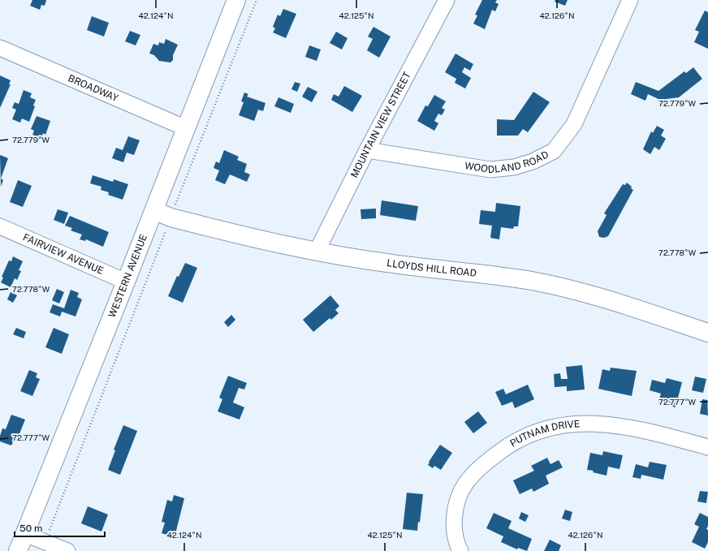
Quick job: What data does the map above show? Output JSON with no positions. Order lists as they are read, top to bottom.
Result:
{
  "streets": {
    "main road": ["LLOYDS HILL ROAD", "WESTERN AVENUE"],
    "street": [
      "BROADWAY",
      "MOUNTAIN VIEW STREET",
      "WOODLAND ROAD",
      "FAIRVIEW AVENUE",
      "PUTNAM DRIVE"
    ]
  },
  "crossings": [
    ["BROADWAY", "WESTERN AVENUE"],
    ["MOUNTAIN VIEW STREET", "WOODLAND ROAD"],
    ["MOUNTAIN VIEW STREET", "LLOYDS HILL ROAD"],
    ["FAIRVIEW AVENUE", "WESTERN AVENUE"],
    ["LLOYDS HILL ROAD", "WESTERN AVENUE"]
  ],
  "scale_bar": "50 m",
  "coordinates": [
    "42.124°N",
    "42.125°N",
    "42.126°N",
    "72.779°W",
    "72.778°W",
    "72.777°W"
  ]
}
